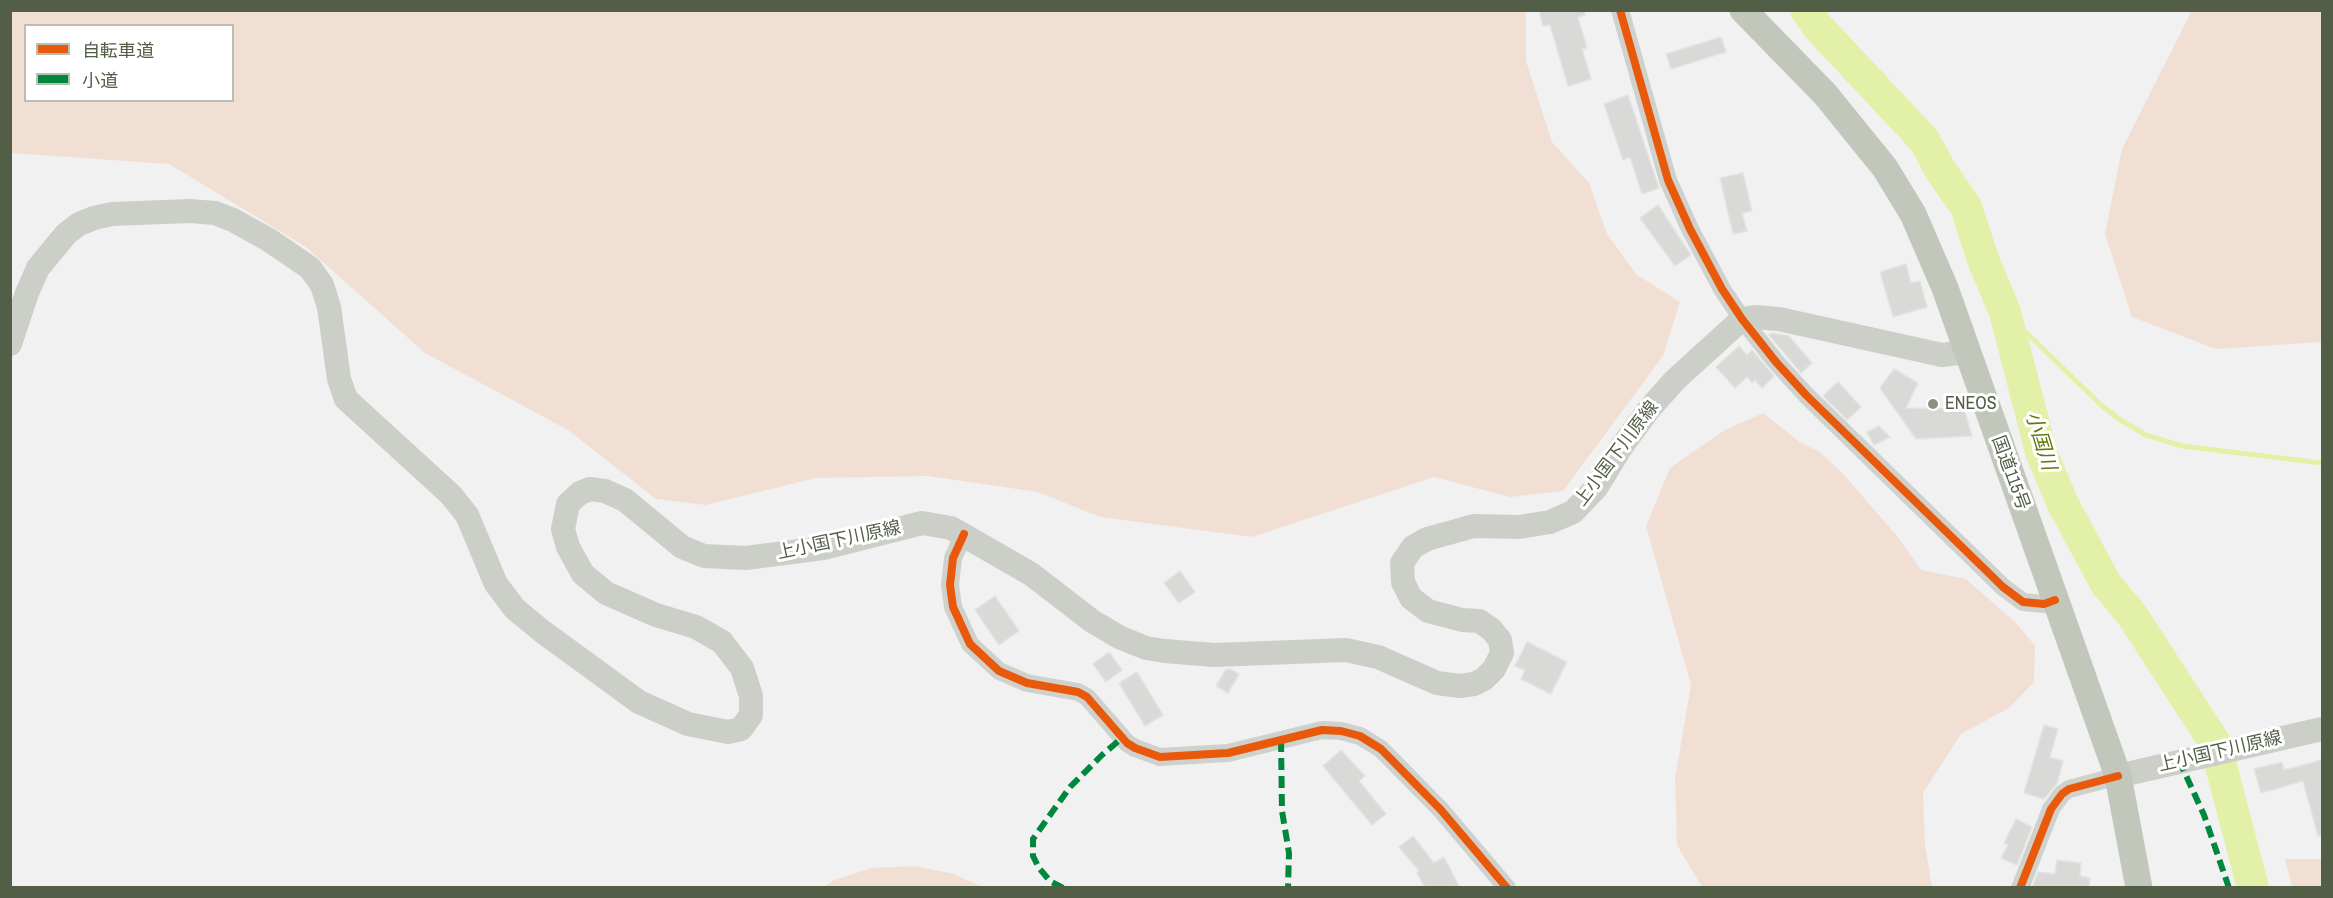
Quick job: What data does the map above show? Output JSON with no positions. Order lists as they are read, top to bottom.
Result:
{
  "streets": {
    "highway": ["国道115号"],
    "main road": ["上小国下川原線"]
  },
  "crossings": [
    ["上小国下川原線", "国道115号"]
  ],
  "water": ["小国川"],
  "places": ["ENEOS"],
  "legend": ["自転車道", "小道"]
}
